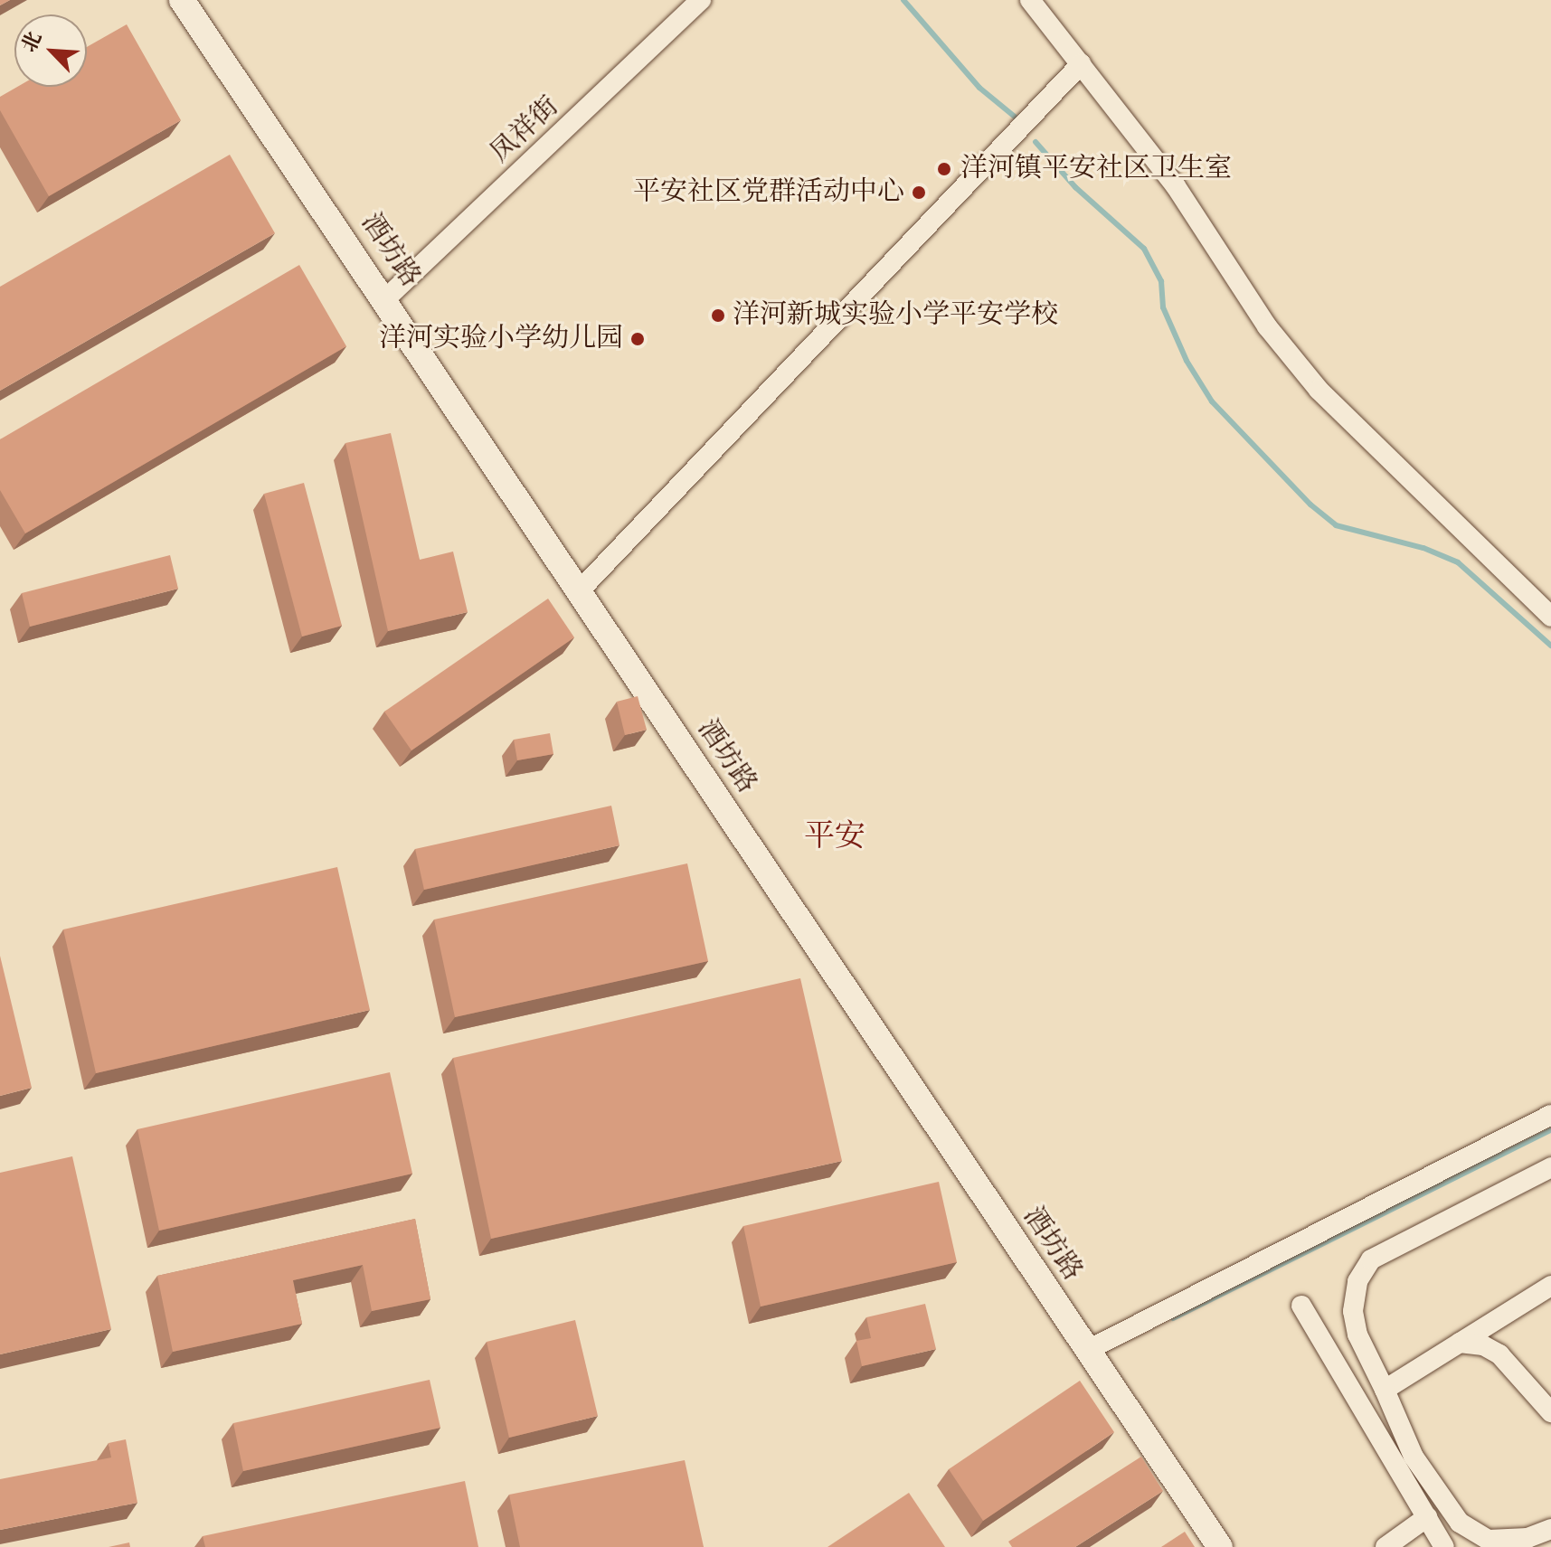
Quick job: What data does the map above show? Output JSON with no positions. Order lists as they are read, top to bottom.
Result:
{
  "streets": {
    "street": ["凤祥街", "酒坊路"]
  },
  "crossings": [
    ["凤祥街", "酒坊路"]
  ],
  "districts": ["平安"],
  "places": [
    "洋河镇平安社区卫生室",
    "平安社区党群活动中心",
    "洋河新城实验小学平安学校",
    "洋河实验小学幼儿园"
  ],
  "north": "top left"
}
